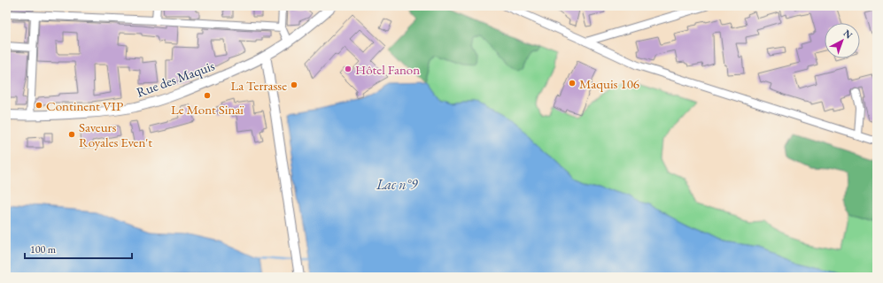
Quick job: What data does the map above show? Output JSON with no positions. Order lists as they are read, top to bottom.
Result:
{
  "streets": {
    "street": ["Rue des Maquis"]
  },
  "water": ["Lac n°9"],
  "places": [
    "Hôtel Fanon",
    "Maquis 106",
    "La Terrasse",
    "Le Mont Sinaï",
    "Continent VIP",
    "Saveurs Royales Even't"
  ],
  "scale_bar": "100 m",
  "north": "top right"
}
